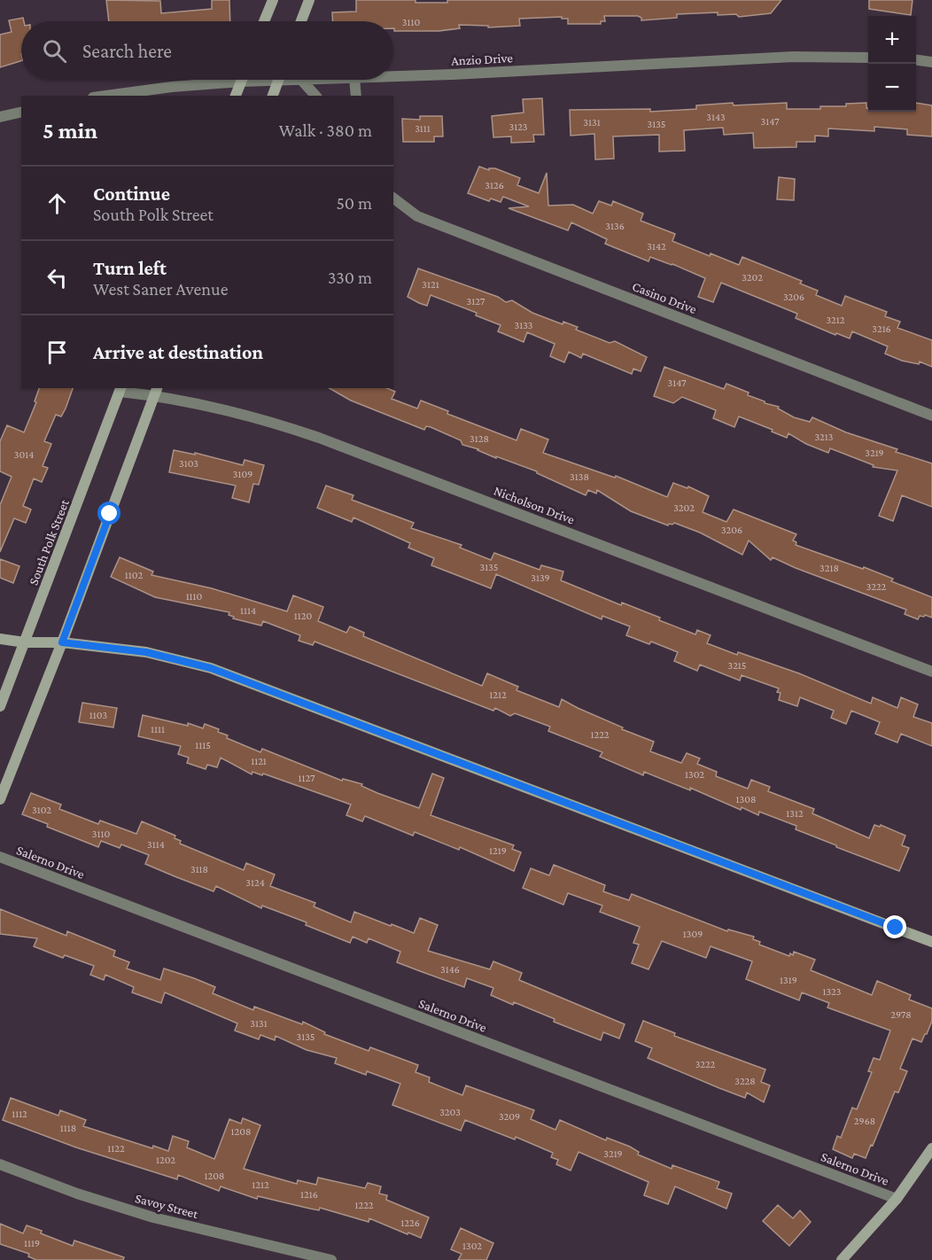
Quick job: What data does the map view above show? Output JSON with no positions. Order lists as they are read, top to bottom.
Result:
{
  "streets": {
    "street": [
      "Anzio Drive",
      "Casino Drive",
      "Nicholson Drive",
      "South Polk Street",
      "Salerno Drive",
      "Savoy Street"
    ]
  },
  "crossings": [
    ["Nicholson Drive", "South Polk Street"]
  ],
  "house_numbers": [
    "3110",
    "3143",
    "3147",
    "3131",
    "3135",
    "3123",
    "3111",
    "3126",
    "3136",
    "3142",
    "3202",
    "3121",
    "3206",
    "3127",
    "3212",
    "3133",
    "3216",
    "3147",
    "3213",
    "3128",
    "3219",
    "3014",
    "3103",
    "3109",
    "3138",
    "3202",
    "3206",
    "3135",
    "3218",
    "1102",
    "3139",
    "3222",
    "1110",
    "1114",
    "1120",
    "3215",
    "1212",
    "1103",
    "1111",
    "1222",
    "1115",
    "1121",
    "1302",
    "1127",
    "1308",
    "3102",
    "1312",
    "3110",
    "3114",
    "1219",
    "3118",
    "3124",
    "1309",
    "3146",
    "1319",
    "1323",
    "2978",
    "3131",
    "3135",
    "3222",
    "3228",
    "3203",
    "1112",
    "3209",
    "2968",
    "1118",
    "1208",
    "1122",
    "3219",
    "1202",
    "1208",
    "1212",
    "1216",
    "1222",
    "1226",
    "1119",
    "1302"
  ],
  "page": {
    "map_buttons": ["+", "−"],
    "search": "Search here",
    "heading": ["5 min", "Walk · 380 m"],
    "list": [
      ["Continue", "South Polk Street", "50 m"],
      ["Turn left", "West Saner Avenue", "330 m"],
      "Arrive at destination"
    ]
  }
}
